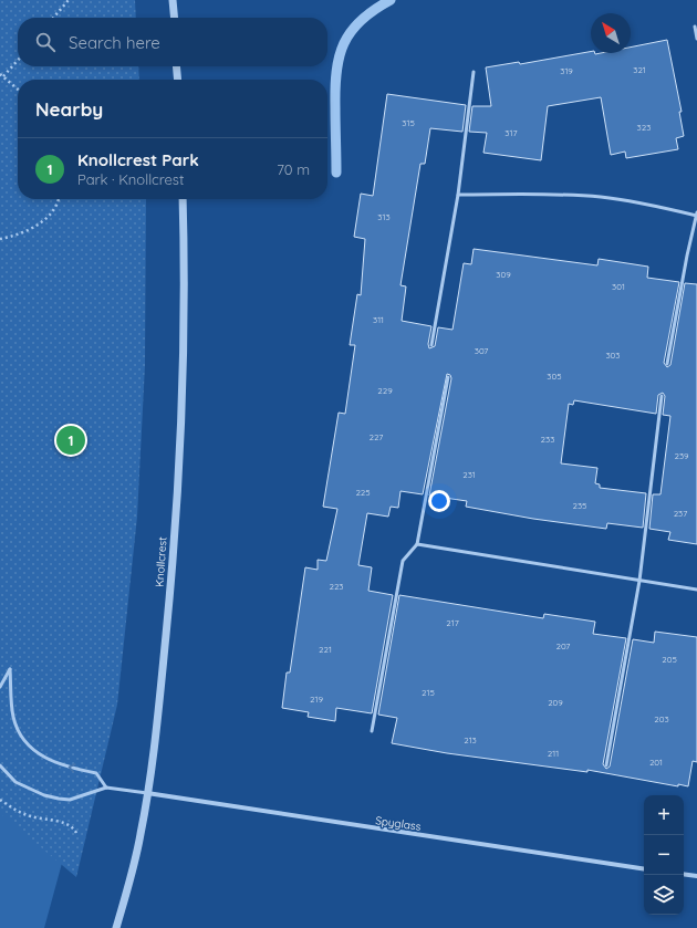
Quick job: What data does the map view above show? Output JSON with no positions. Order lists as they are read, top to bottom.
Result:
{
  "streets": {
    "street": ["Knollcrest", "Spyglass"]
  },
  "crossings": [
    ["Knollcrest", "Spyglass"]
  ],
  "house_numbers": [
    "321",
    "319",
    "315",
    "323",
    "317",
    "313",
    "309",
    "301",
    "311",
    "307",
    "303",
    "305",
    "229",
    "227",
    "233",
    "239",
    "231",
    "225",
    "235",
    "237",
    "223",
    "217",
    "207",
    "221",
    "205",
    "215",
    "219",
    "209",
    "203",
    "213",
    "211",
    "201"
  ],
  "north": "top left",
  "page": {
    "search": "Search here",
    "heading": "Nearby",
    "list": [
      {
        "mark": "1",
        "name": "Knollcrest Park",
        "note": "Park · Knollcrest",
        "value": "70 m"
      }
    ],
    "pins": "1",
    "map_buttons": ["+", "−"]
  }
}
